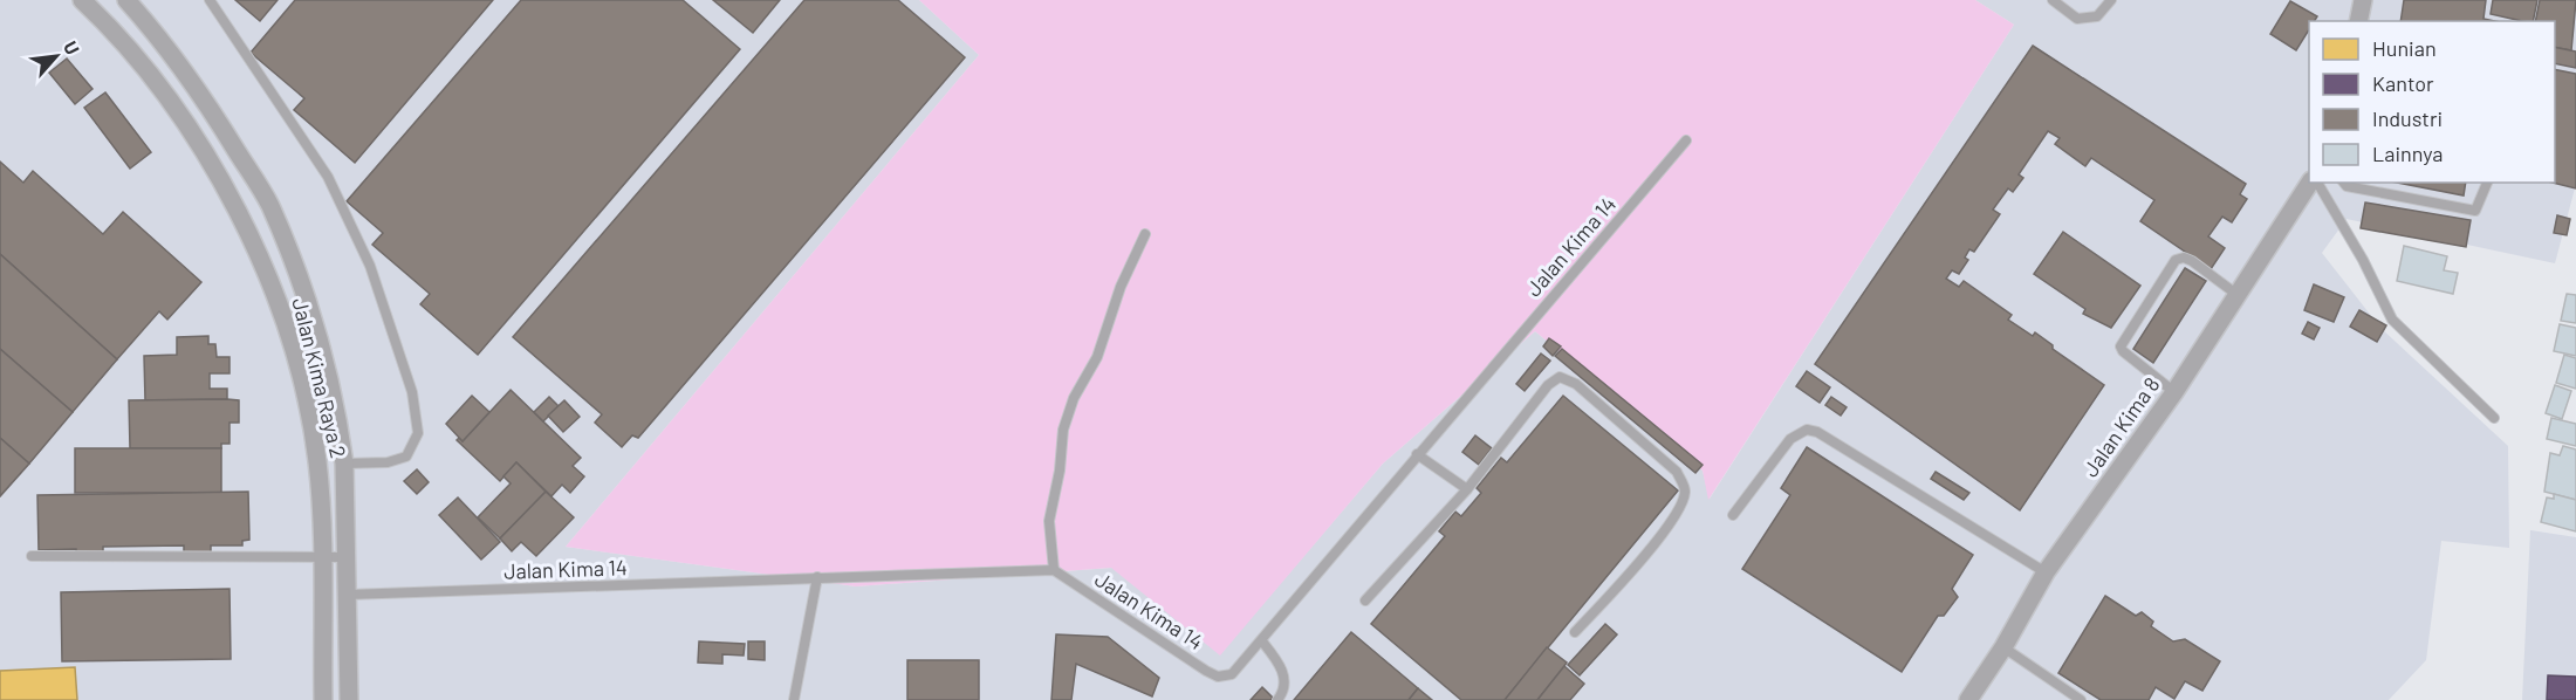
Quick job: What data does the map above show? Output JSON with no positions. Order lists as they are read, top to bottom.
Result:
{
  "streets": {
    "street": ["Jalan Kima Raya 2", "Jalan Kima 8"],
    "lane": ["Jalan Kima 14"]
  },
  "crossings": [
    ["Jalan Kima 14", "Jalan Kima Raya 2"]
  ],
  "legend": [
    "Hunian",
    "Kantor",
    "Industri",
    "Lainnya"
  ],
  "north": "top right"
}
